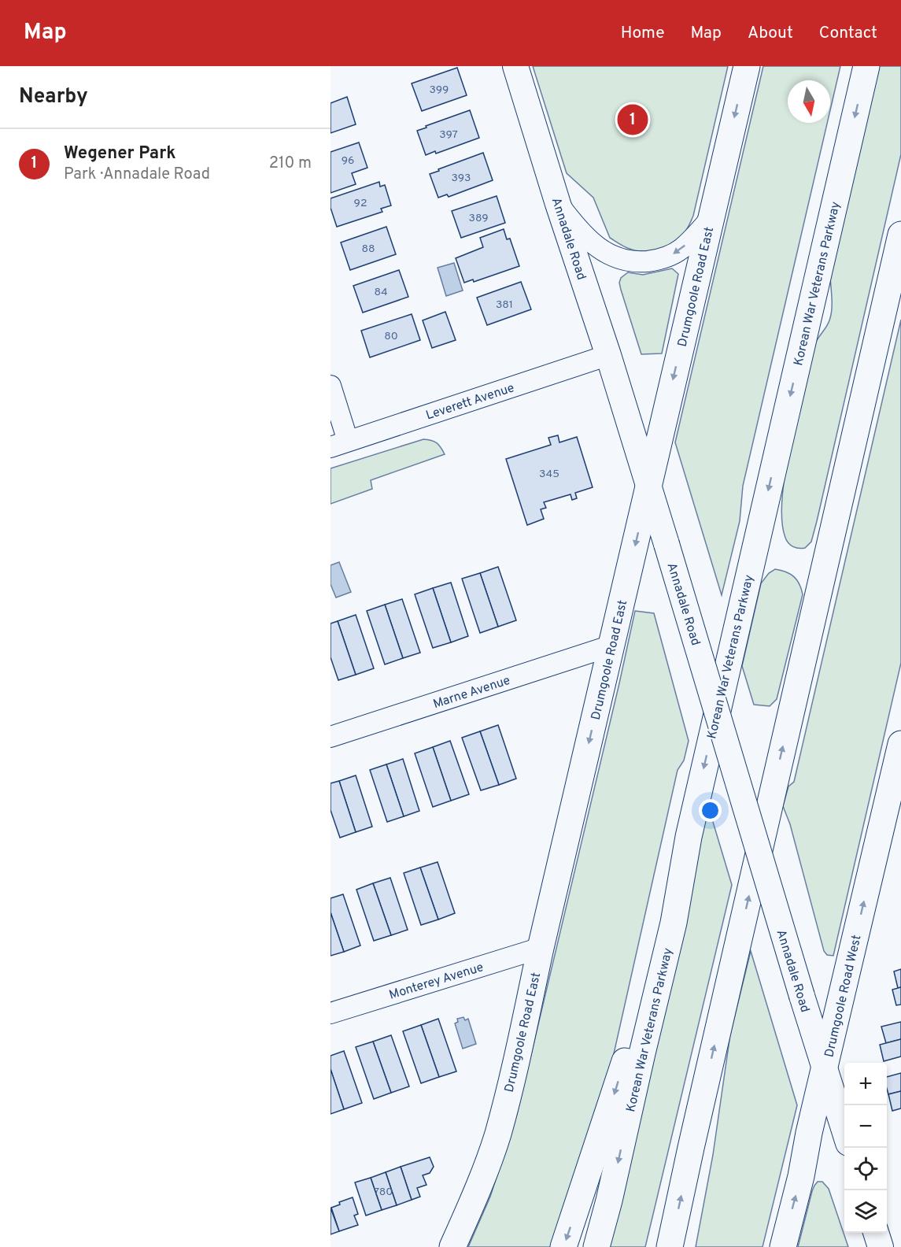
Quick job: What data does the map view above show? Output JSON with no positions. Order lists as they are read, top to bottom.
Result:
{
  "streets": {
    "main road": ["Korean War Veterans Parkway", "Drumgoole Road East", "Drumgoole Road West"],
    "street": [
      "Annadale Road",
      "Leverett Avenue",
      "Marne Avenue",
      "Monterey Avenue"
    ]
  },
  "crossings": [
    ["Annadale Road", "Drumgoole Road East"],
    ["Annadale Road", "Leverett Avenue"],
    ["Annadale Road", "Drumgoole Road West"],
    ["Drumgoole Road East", "Marne Avenue"],
    ["Drumgoole Road East", "Monterey Avenue"]
  ],
  "house_numbers": [
    "399",
    "397",
    "96",
    "393",
    "92",
    "389",
    "88",
    "84",
    "381",
    "80",
    "345",
    "780"
  ],
  "north": "bottom",
  "page": {
    "header": "Map",
    "nav": [
      "Home",
      "Map",
      "About",
      "Contact"
    ],
    "heading": "Nearby",
    "pins": "1",
    "list": [
      {
        "mark": "1",
        "name": "Wegener Park",
        "note": "Park · Annadale Road",
        "value": "210 m"
      }
    ],
    "map_buttons": ["+", "−"]
  }
}
